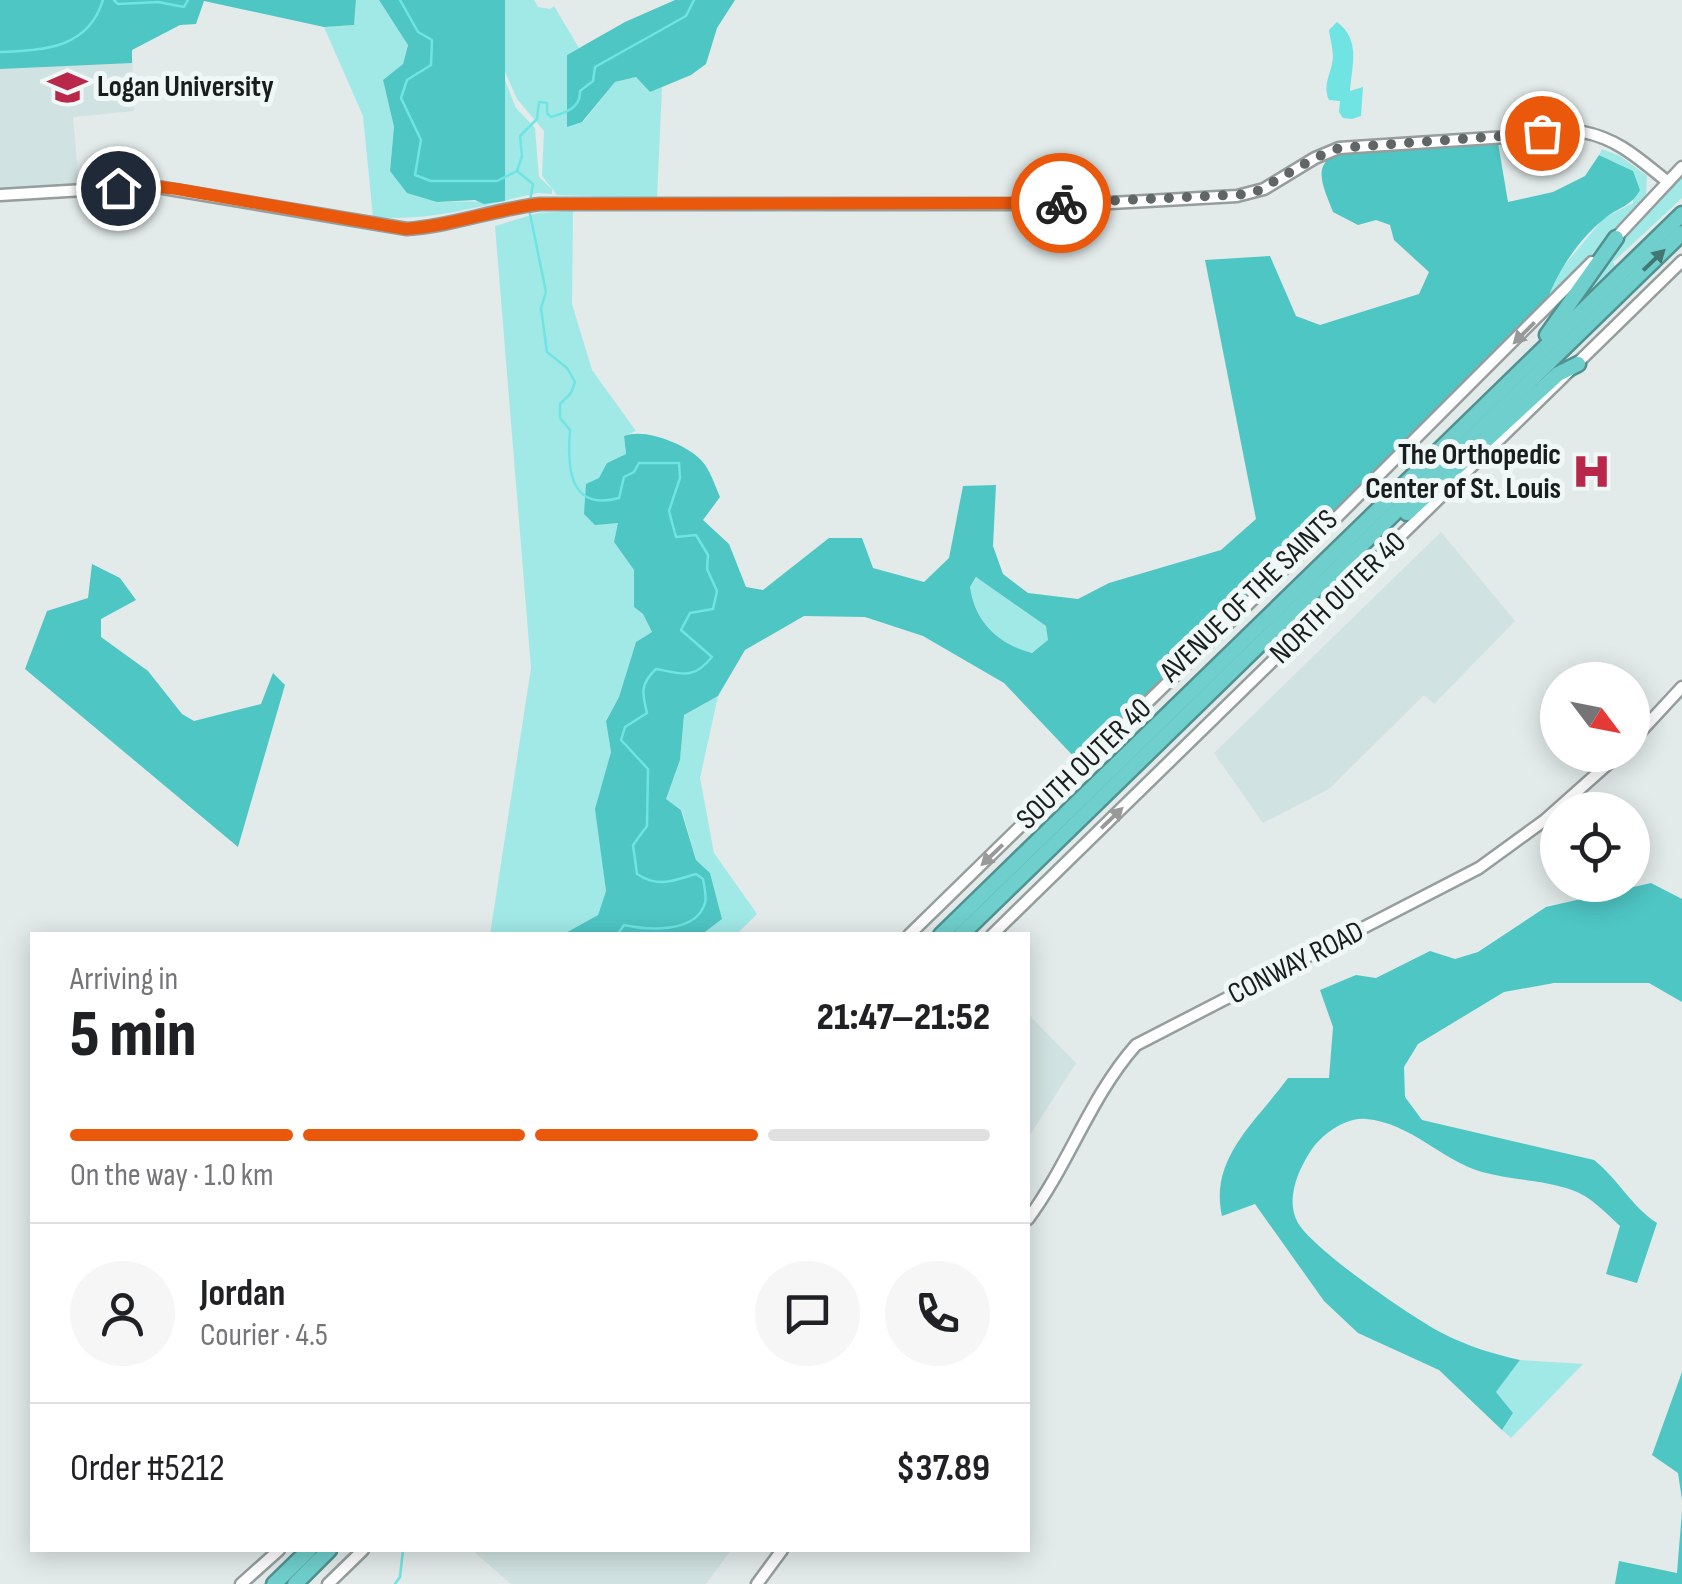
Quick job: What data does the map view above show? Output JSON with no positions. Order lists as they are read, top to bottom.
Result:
{
  "streets": {
    "highway": ["AVENUE OF THE SAINTS"],
    "street": ["NORTH OUTER 40", "SOUTH OUTER 40", "CONWAY ROAD"]
  },
  "one_way": ["NORTH OUTER 40", "SOUTH OUTER 40"],
  "places": {
    "school or university": ["Logan University"],
    "hospital": ["The Orthopedic Center of St. Louis"]
  },
  "north": "bottom right",
  "page": {
    "heading": ["5 min", "Arriving in", "21:47–21:52"],
    "panel": [
      "Jordan",
      "Courier · 4.5",
      "Order #5212",
      "$37.89"
    ],
    "bar": "On the way · 1.0 km"
  }
}
